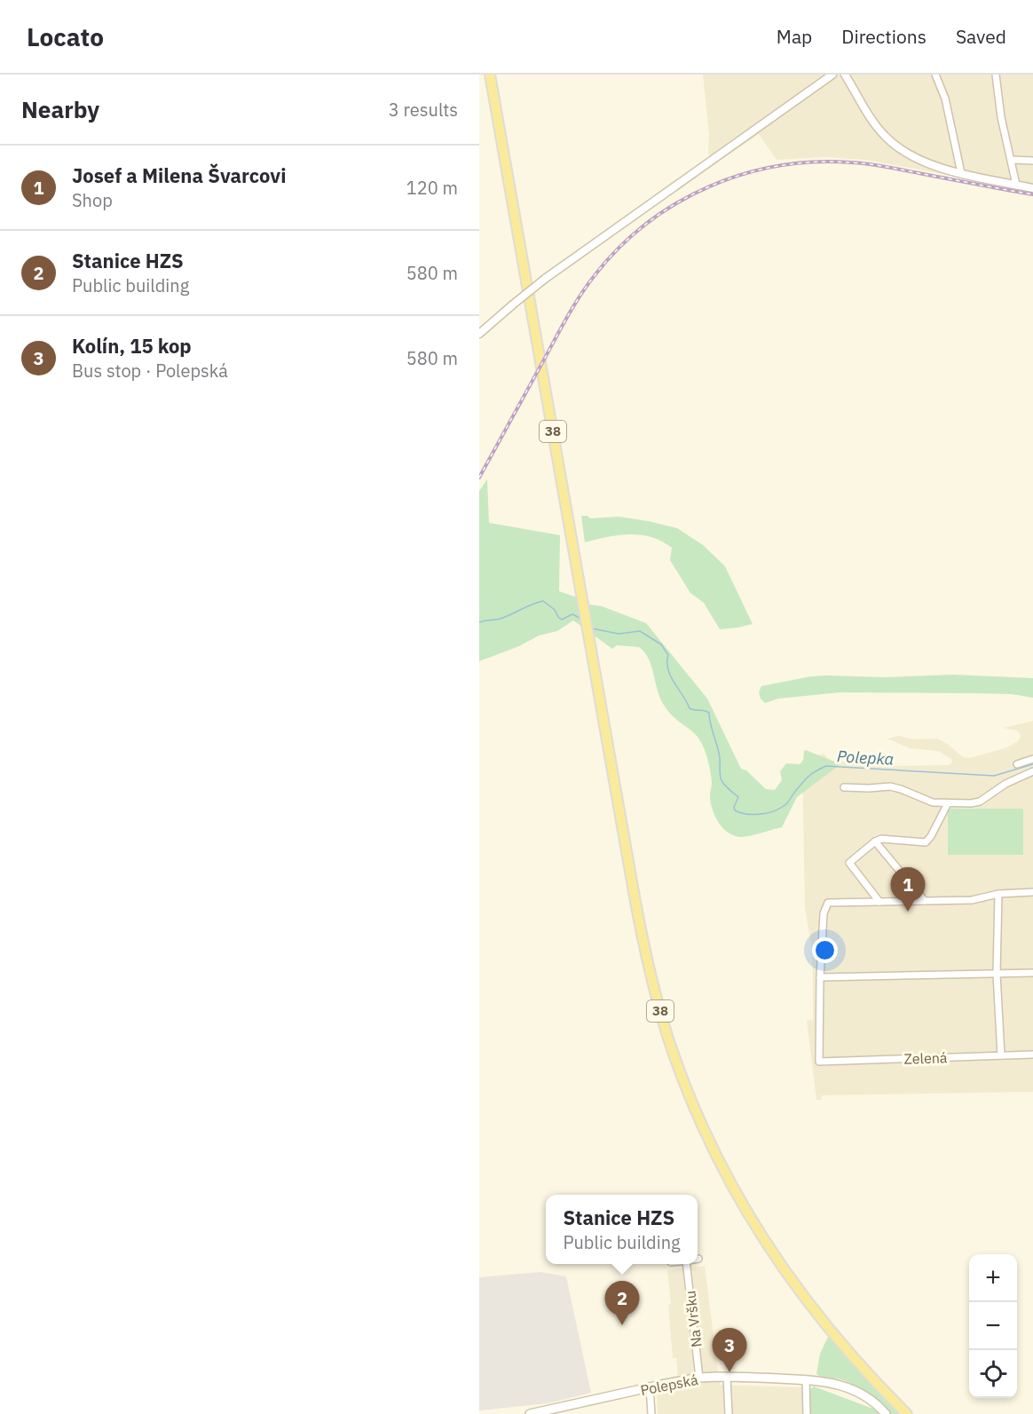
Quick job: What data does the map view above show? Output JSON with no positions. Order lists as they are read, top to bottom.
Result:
{
  "streets": {
    "main road": ["38", "Polepská"],
    "street": ["Zelená", "Na Vršku"]
  },
  "crossings": [
    ["Na Vršku", "Polepská"]
  ],
  "water": ["Polepka"],
  "page": {
    "header": "Locato",
    "nav": ["Map", "Directions", "Saved"],
    "heading": ["Nearby", "3 results"],
    "list": [
      {
        "mark": "1",
        "name": "Josef a Milena Švarcovi",
        "note": "Shop",
        "value": "120 m"
      },
      {
        "mark": "2",
        "name": "Stanice HZS",
        "note": "Public building",
        "value": "580 m"
      },
      {
        "mark": "3",
        "name": "Kolín, 15 kop",
        "note": "Bus stop · Polepská",
        "value": "580 m"
      }
    ],
    "pins": ["1", "2", "3"],
    "popup": ["Stanice HZS", "Public building"],
    "map_buttons": ["+", "−"]
  }
}
